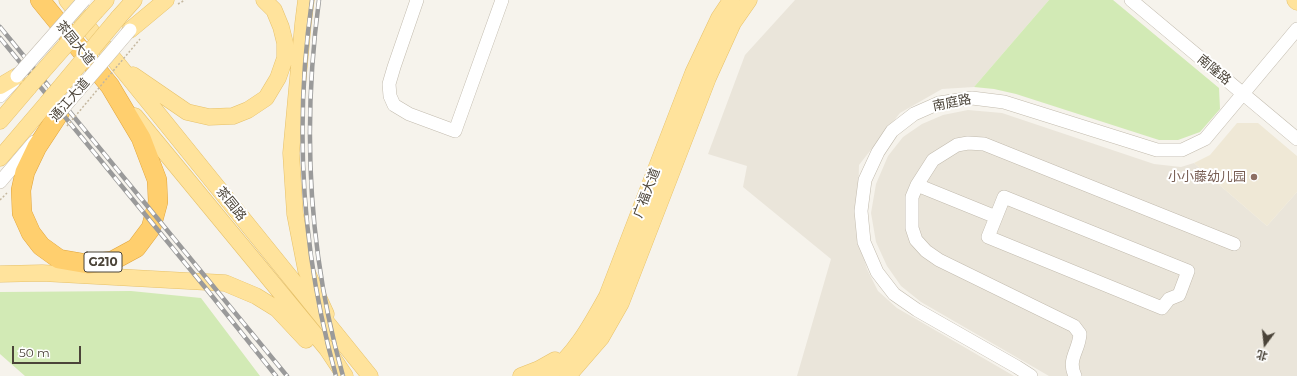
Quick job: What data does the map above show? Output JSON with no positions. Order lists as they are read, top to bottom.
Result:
{
  "streets": {
    "highway": ["茶园大道", "G210"],
    "main road": ["通江大道", "广福大道", "茶园路"],
    "street": ["南隆路", "南庭路"]
  },
  "crossings": [
    ["茶园大道", "茶园路"],
    ["茶园大道", "G210"],
    ["南隆路", "南庭路"],
    ["通江大道", "G210"],
    ["茶园路", "G210"]
  ],
  "places": ["小小藤幼儿园"],
  "scale_bar": "50 m",
  "north": "bottom"
}
